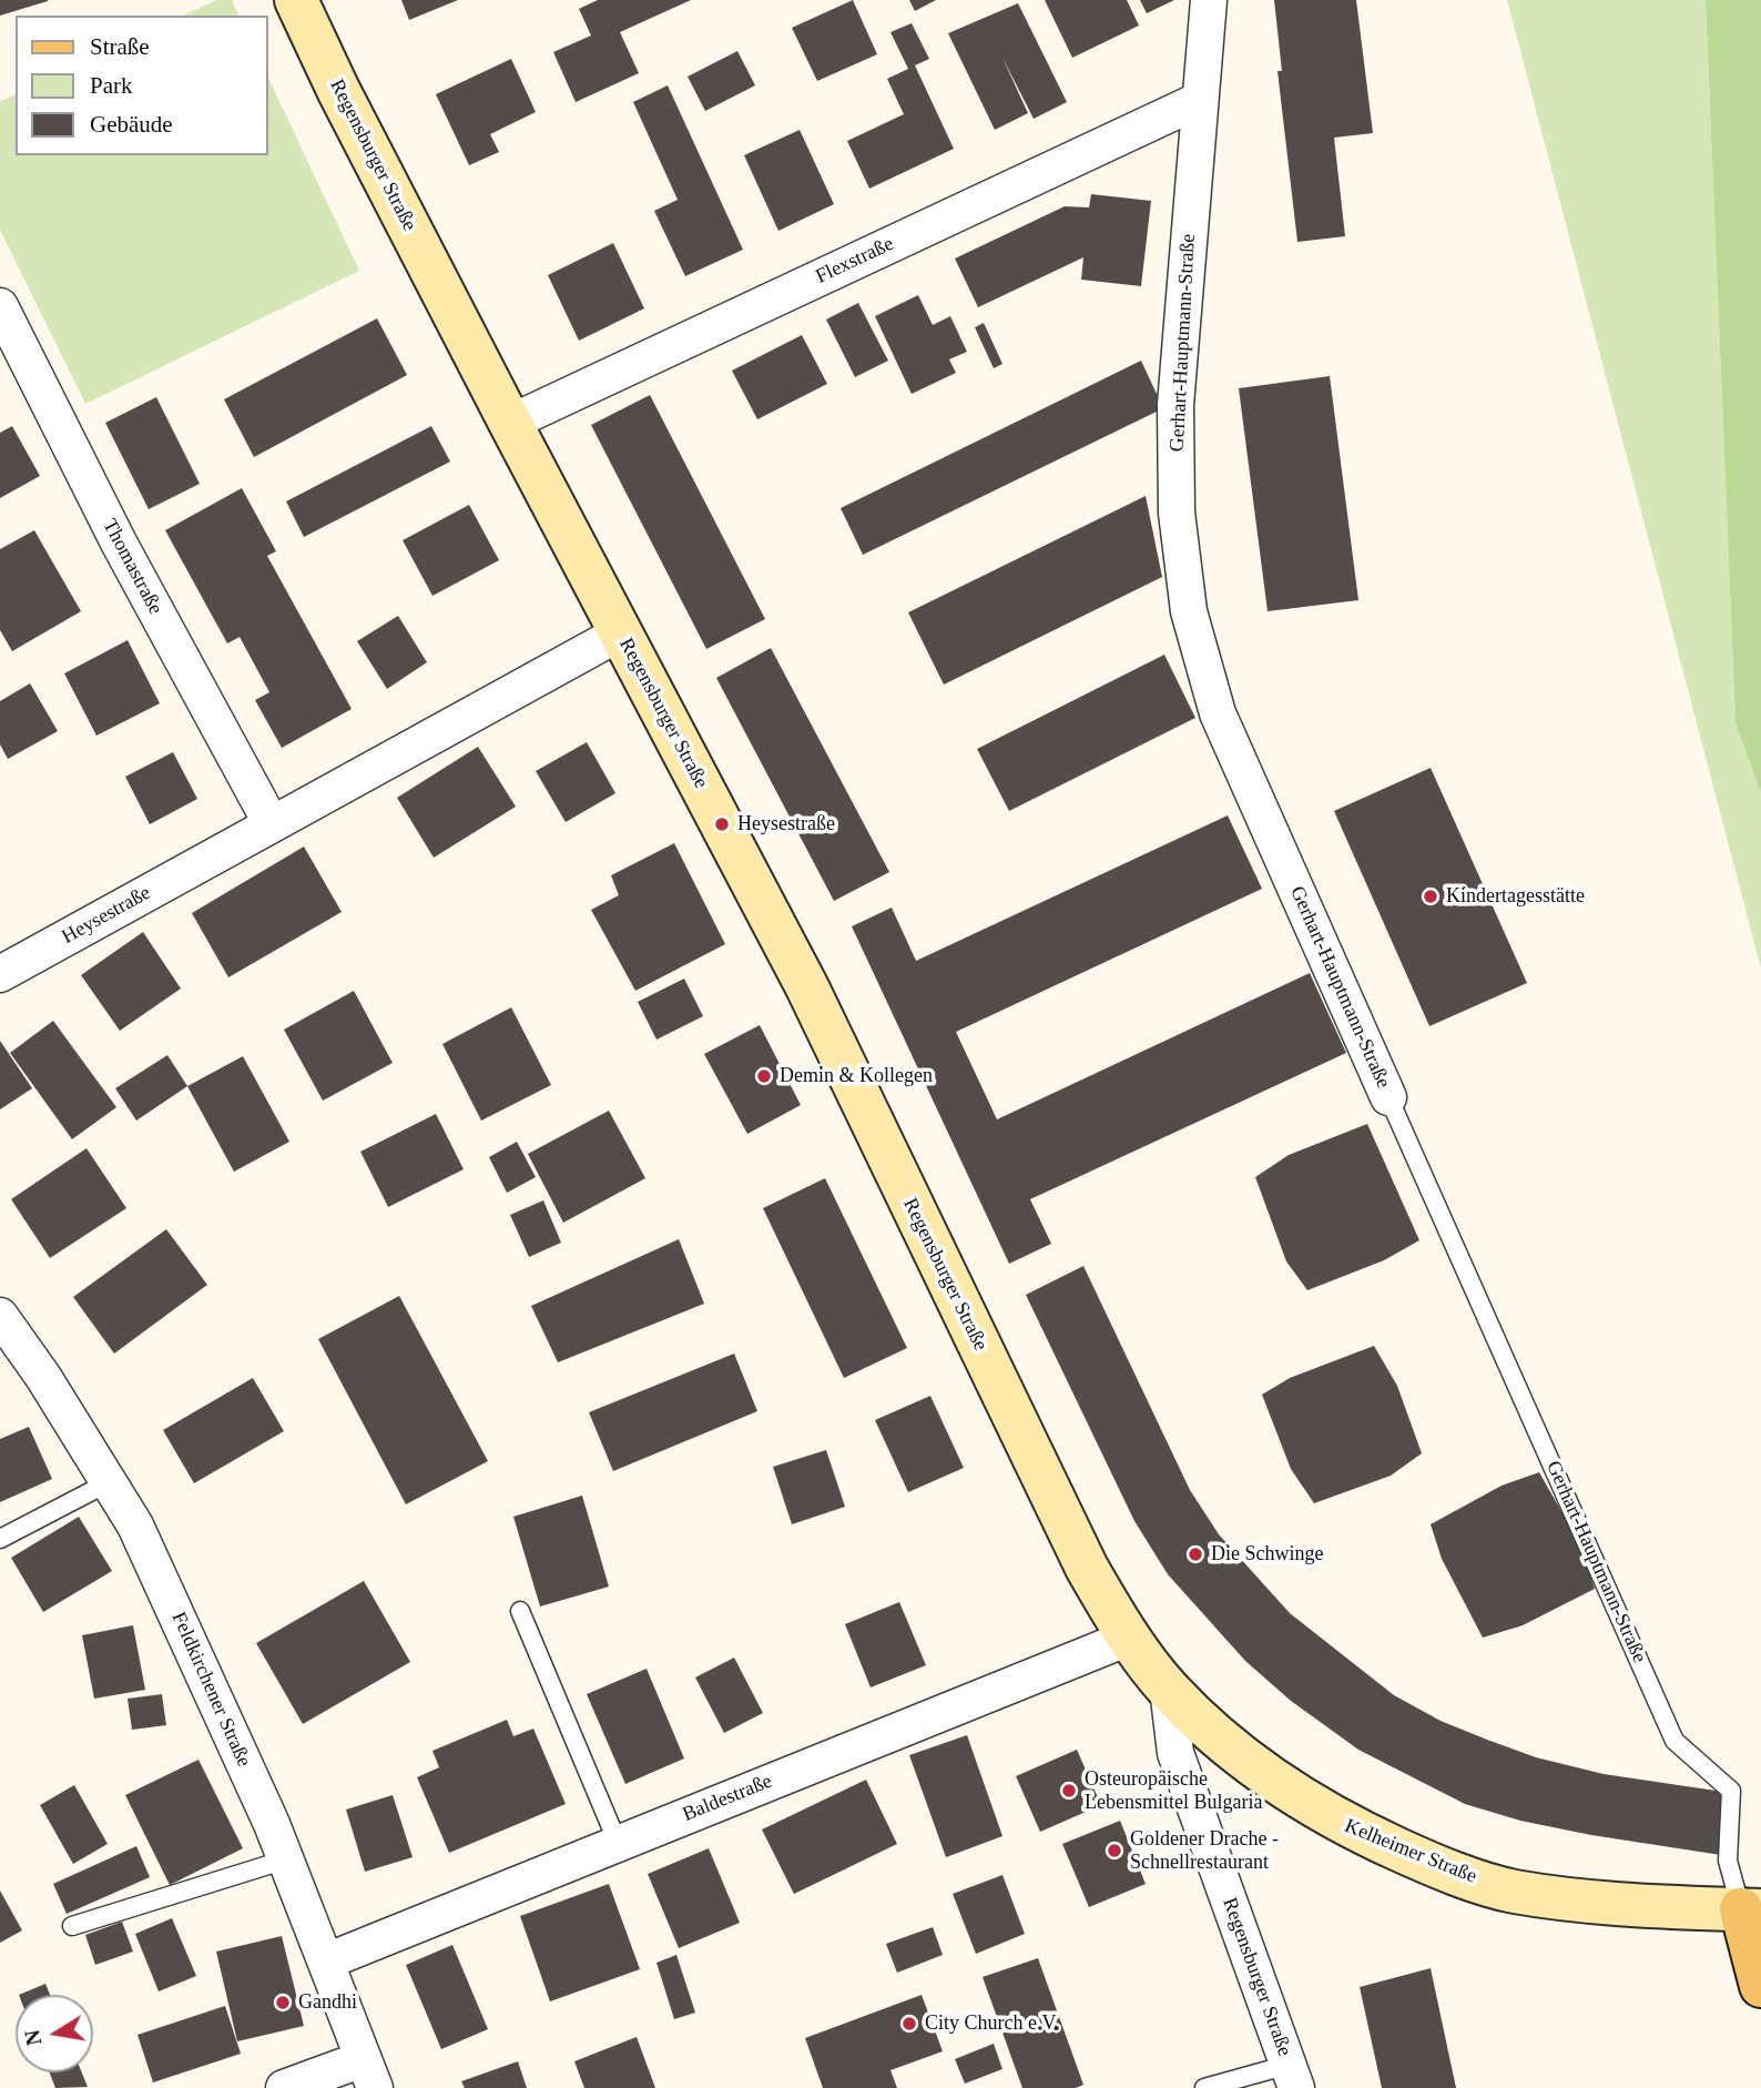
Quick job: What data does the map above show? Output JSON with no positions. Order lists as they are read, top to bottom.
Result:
{
  "streets": {
    "street": [
      "Regensburger Straße",
      "Flexstraße",
      "Gerhart-Hauptmann-Straße",
      "Thomastraße",
      "Heysestraße",
      "Feldkirchener Straße",
      "Baldestraße",
      "Kelheimer Straße"
    ]
  },
  "crossings": [
    ["Regensburger Straße", "Flexstraße"],
    ["Regensburger Straße", "Heysestraße"],
    ["Regensburger Straße", "Baldestraße"],
    ["Regensburger Straße", "Kelheimer Straße"],
    ["Flexstraße", "Gerhart-Hauptmann-Straße"],
    ["Gerhart-Hauptmann-Straße", "Kelheimer Straße"],
    ["Thomastraße", "Heysestraße"],
    ["Feldkirchener Straße", "Baldestraße"],
    ["Baldestraße", "Kelheimer Straße"]
  ],
  "places": [
    "Heysestraße",
    "Kindertagesstätte",
    "Demin & Kollegen",
    "Die Schwinge",
    "Osteuropäische Lebensmittel Bulgaria",
    "Goldener Drache - Schnellrestaurant",
    "Gandhi",
    "City Church e.V."
  ],
  "legend": ["Straße", "Park", "Gebäude"],
  "north": "left"
}
